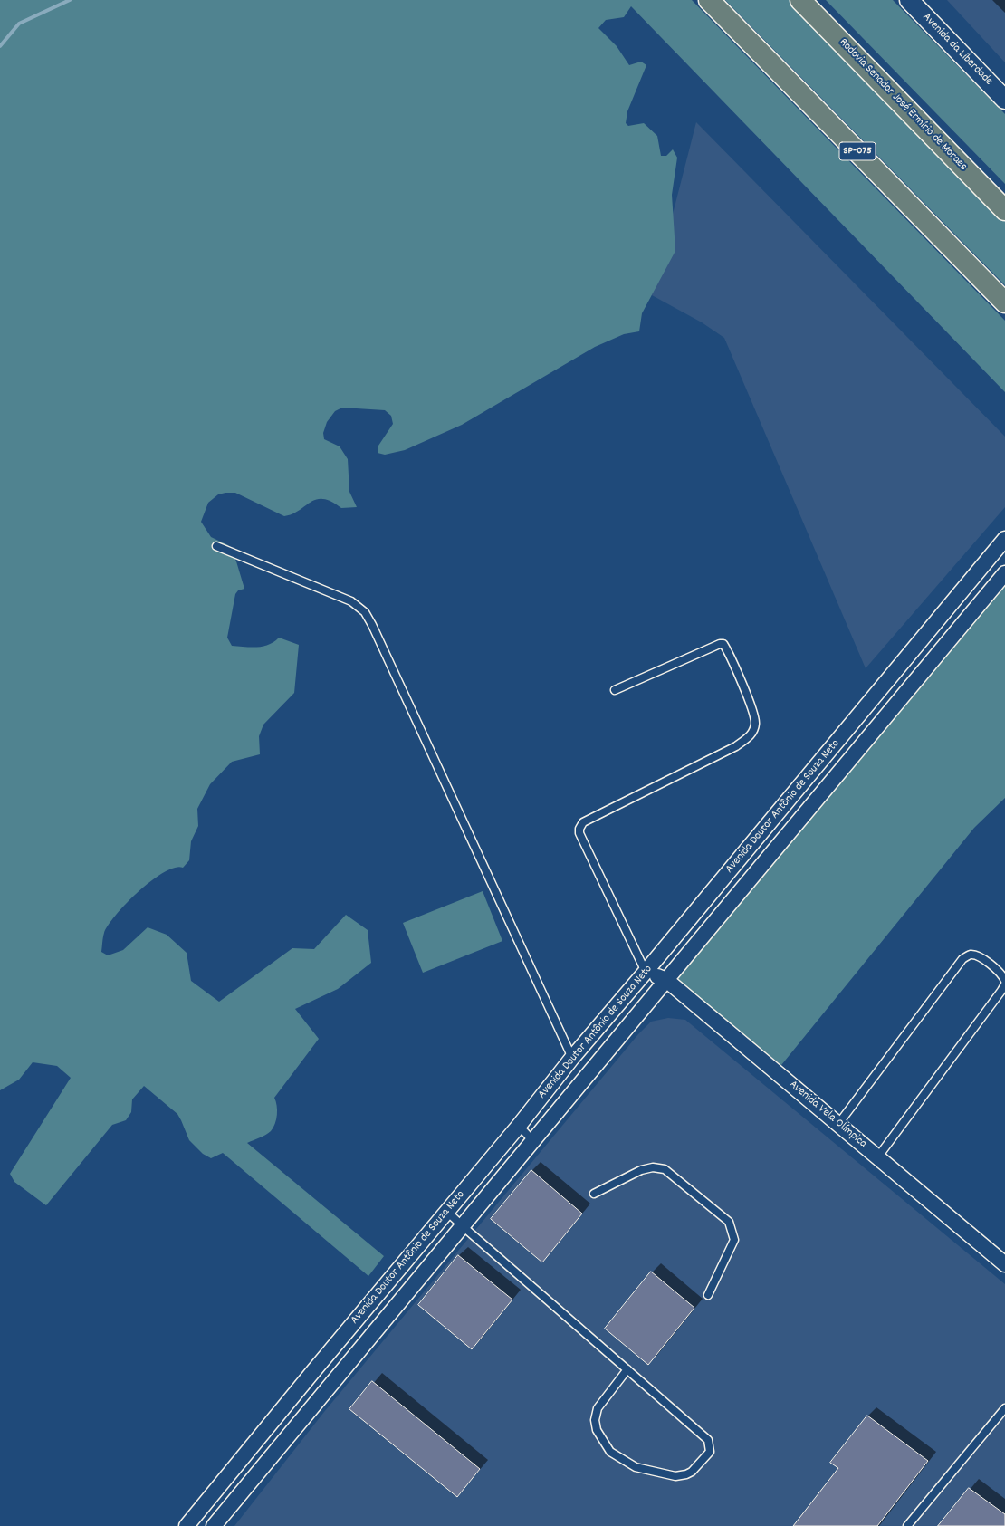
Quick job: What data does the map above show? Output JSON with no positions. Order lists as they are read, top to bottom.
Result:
{
  "streets": {
    "highway": ["Rodovia Senador José Ermírio de Moraes", "SP-075"],
    "street": ["Avenida da Liberdade", "Avenida Doutor Antônio de Souza Neto", "Avenida Vela Olímpica"]
  },
  "crossings": [
    ["Avenida Doutor Antônio de Souza Neto", "Avenida Vela Olímpica"]
  ]
}
